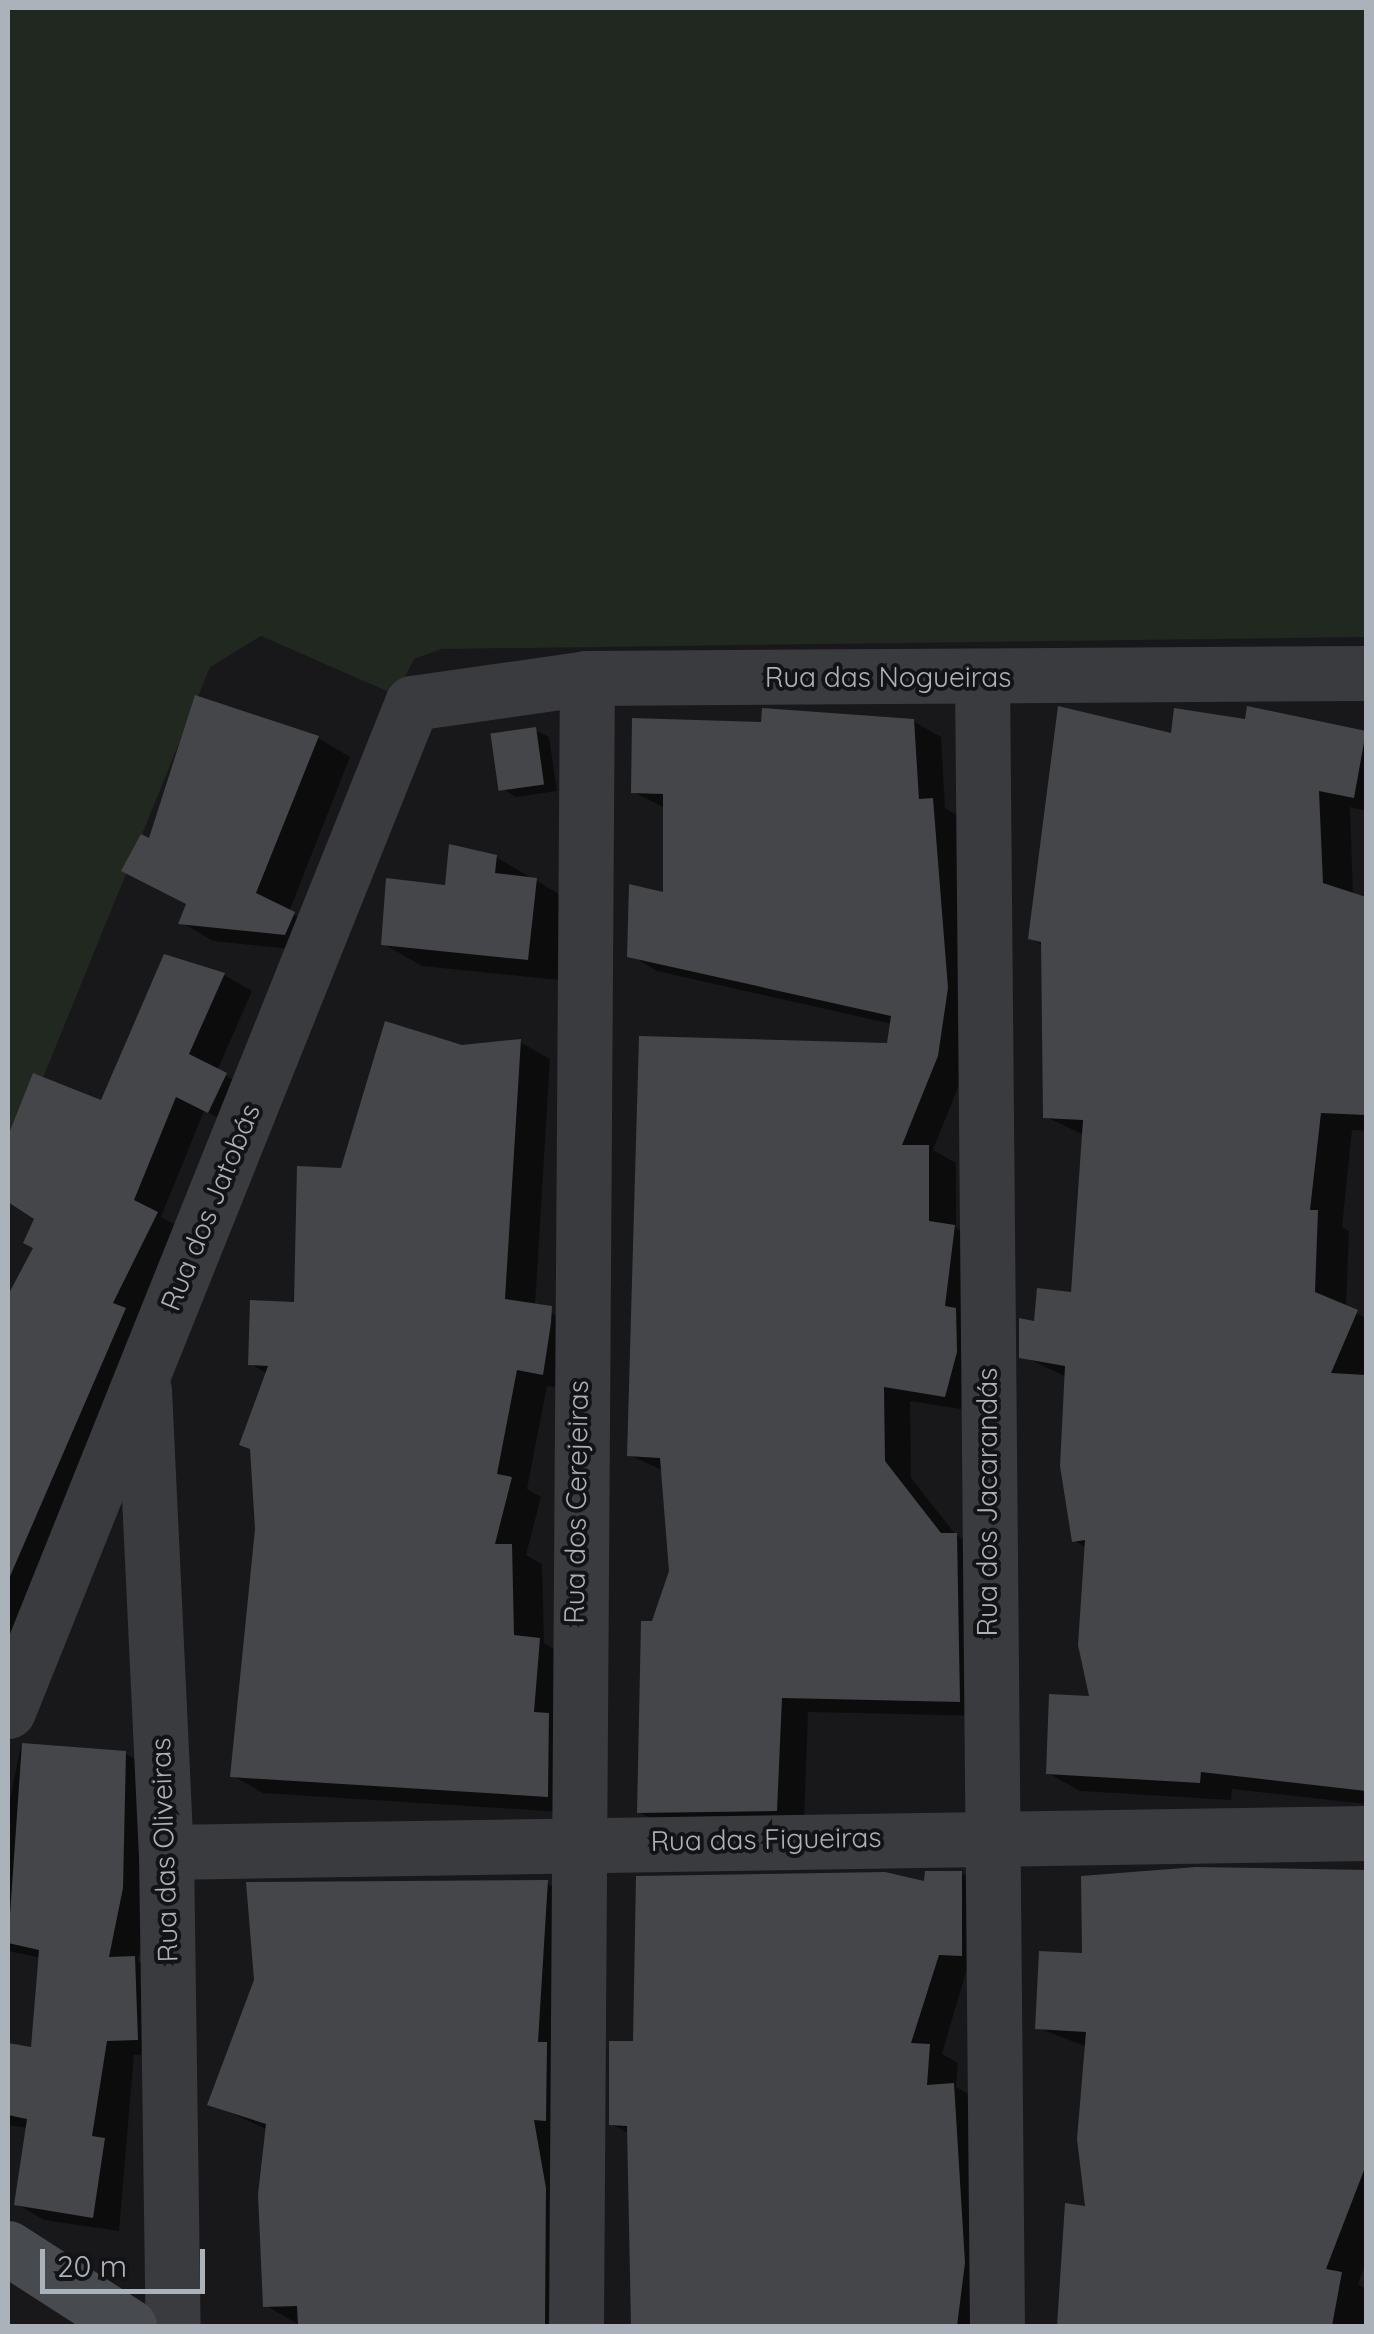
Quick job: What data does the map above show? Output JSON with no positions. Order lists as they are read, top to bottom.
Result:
{
  "streets": {
    "street": [
      "Rua das Nogueiras",
      "Rua dos Jatobás",
      "Rua dos Cerejeiras",
      "Rua dos Jacarandás",
      "Rua das Figueiras",
      "Rua das Oliveiras"
    ]
  },
  "crossings": [
    ["Rua das Nogueiras", "Rua dos Jatobás"],
    ["Rua das Nogueiras", "Rua dos Cerejeiras"],
    ["Rua das Nogueiras", "Rua dos Jacarandás"],
    ["Rua dos Jatobás", "Rua das Oliveiras"],
    ["Rua dos Cerejeiras", "Rua das Figueiras"],
    ["Rua dos Jacarandás", "Rua das Figueiras"],
    ["Rua das Figueiras", "Rua das Oliveiras"]
  ],
  "scale_bar": "20 m"
}
